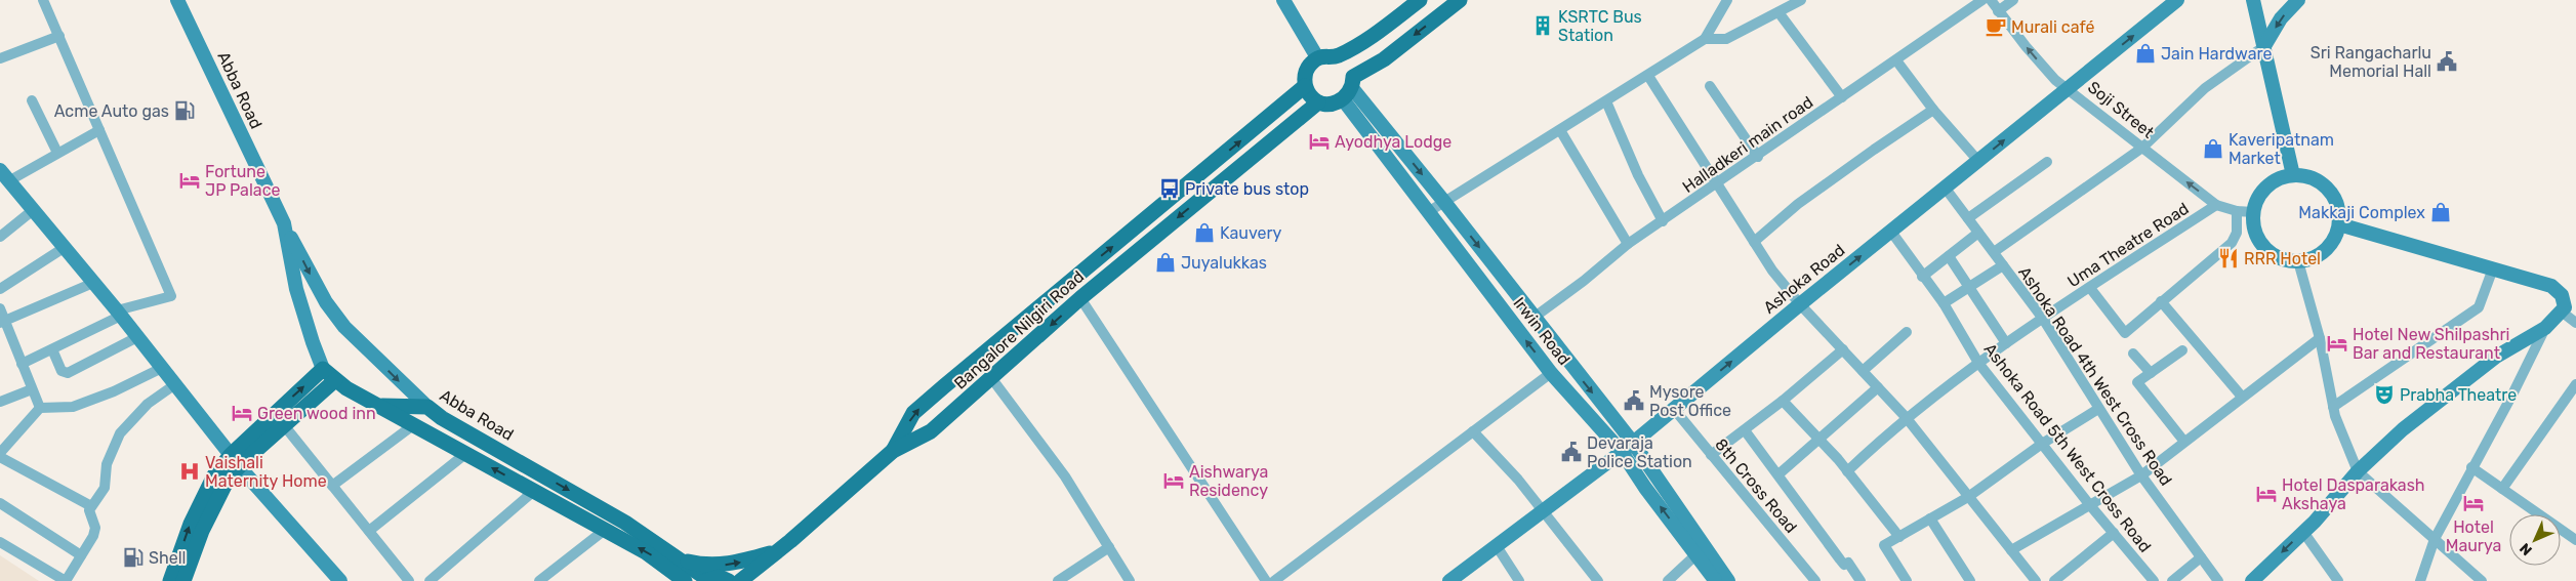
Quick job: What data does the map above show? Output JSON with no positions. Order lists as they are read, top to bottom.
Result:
{
  "streets": {
    "main road": [
      "Abba Road",
      "Ashoka Road",
      "Bangalore Nilgiri Road",
      "Irwin Road"
    ],
    "street": [
      "Soji Street",
      "Halladkeri main road",
      "Uma Theatre Road",
      "Ashoka Road 4th West Cross Road",
      "Ashoka Road 5th West Cross Road",
      "8th Cross Road"
    ]
  },
  "crossings": [
    ["Soji Street", "Uma Theatre Road"],
    ["Soji Street", "Ashoka Road"],
    ["Halladkeri main road", "Irwin Road"],
    ["Uma Theatre Road", "Ashoka Road 4th West Cross Road"],
    ["Uma Theatre Road", "Ashoka Road 5th West Cross Road"],
    ["Ashoka Road", "Irwin Road"],
    ["Ashoka Road", "Ashoka Road 4th West Cross Road"],
    ["Ashoka Road", "Ashoka Road 5th West Cross Road"],
    ["Ashoka Road", "8th Cross Road"]
  ],
  "one_way": ["Soji Street", "Ashoka Road"],
  "places": {
    "building": ["KSRTC Bus Station"],
    "cafe": ["Murali café"],
    "shop": [
      "Jain Hardware",
      "Kaveripatnam Market",
      "Makkaji Complex",
      "Kauvery",
      "Juyalukkas"
    ],
    "public building": ["Sri Rangacharlu Memorial Hall", "Mysore Post Office", "Devaraja Police Station"],
    "fuel station": ["Acme Auto gas", "Shell"],
    "hotel": [
      "Ayodhya Lodge",
      "Fortune JP Palace",
      "Hotel New Shilpashri Bar and Restaurant",
      "Green wood inn",
      "Aishwarya Residency",
      "Hotel Dasparakash Akshaya",
      "Hotel Maurya"
    ],
    "bus stop": ["Private bus stop"],
    "restaurant": ["RRR Hotel"],
    "theatre": ["Prabha Theatre"],
    "hospital": ["Vaishali Maternity Home"]
  },
  "north": "bottom left"
}
